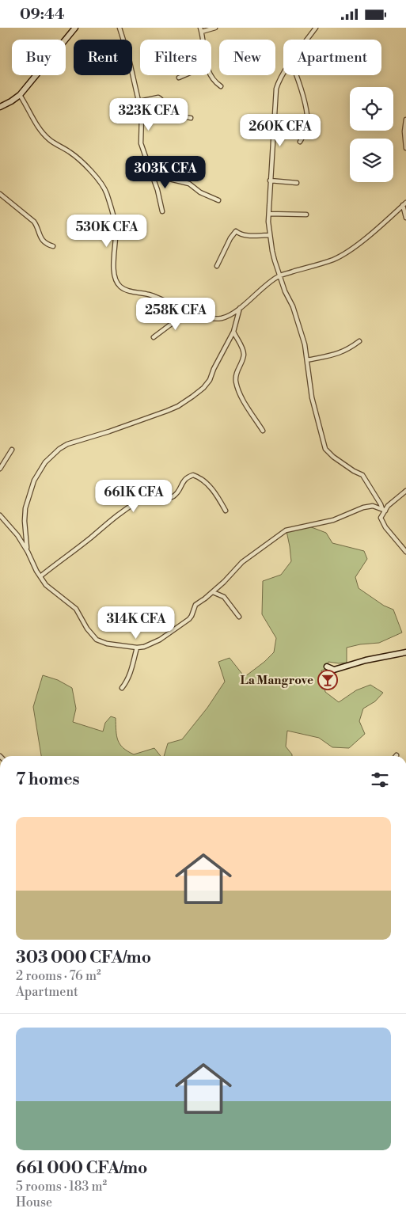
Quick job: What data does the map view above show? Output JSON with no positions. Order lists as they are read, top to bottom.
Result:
{
  "places": {
    "bar": ["La Mangrove"]
  },
  "page": {
    "status": "09:44",
    "chip": [
      "Buy",
      "Rent",
      "Filters",
      "New",
      "Apartment"
    ],
    "price": [
      "323K CFA",
      "260K CFA",
      "303K CFA",
      "530K CFA",
      "258K CFA",
      "661K CFA",
      "314K CFA"
    ],
    "heading": "7 homes",
    "list": [
      {
        "name": "303 000 CFA/mo",
        "note": "2 rooms · 76 m² · Apartment"
      },
      {
        "name": "661 000 CFA/mo",
        "note": "5 rooms · 183 m² · House"
      }
    ]
  }
}
